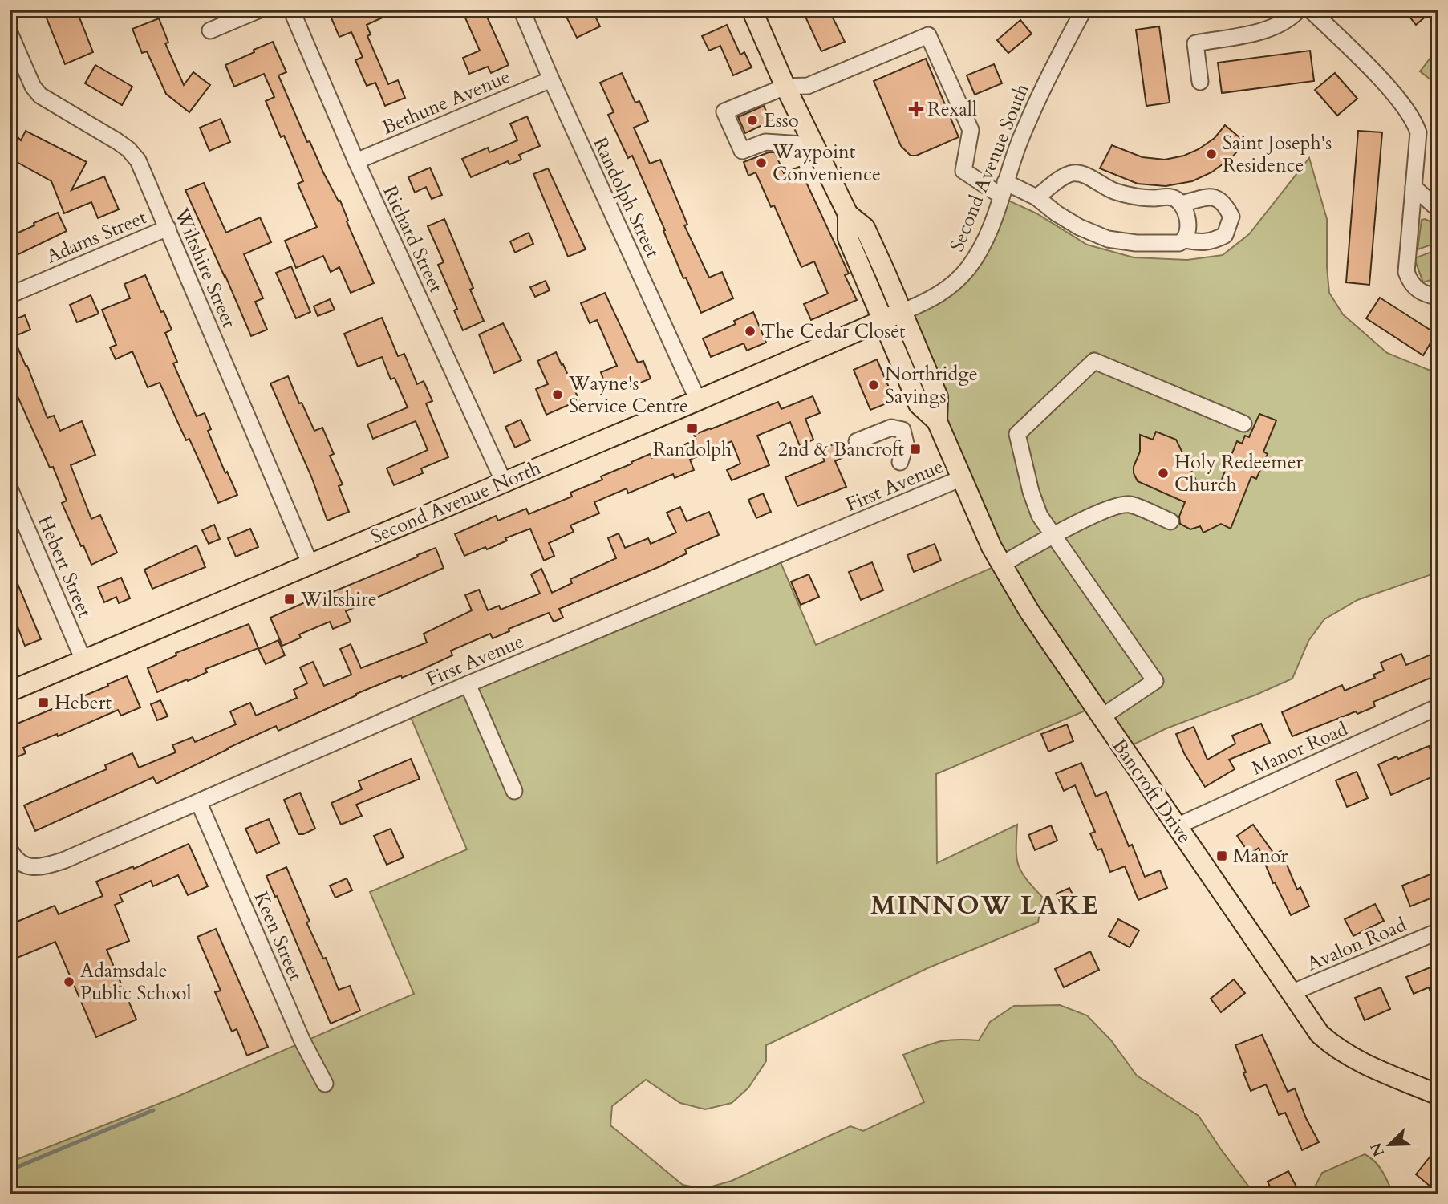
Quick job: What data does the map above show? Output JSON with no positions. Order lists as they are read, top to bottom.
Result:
{
  "streets": {
    "main road": ["Second Avenue North", "Bancroft Drive"],
    "street": [
      "Bethune Avenue",
      "Second Avenue South",
      "Randolph Street",
      "Adams Street",
      "Richard Street",
      "Wiltshire Street",
      "First Avenue",
      "Hebert Street",
      "Manor Road",
      "Keen Street",
      "Avalon Road"
    ]
  },
  "crossings": [
    ["Bethune Avenue", "Randolph Street"],
    ["Bethune Avenue", "Richard Street"],
    ["Second Avenue South", "Second Avenue North"],
    ["Second Avenue South", "Bancroft Drive"],
    ["Randolph Street", "Second Avenue North"],
    ["Adams Street", "Wiltshire Street"],
    ["Richard Street", "Second Avenue North"],
    ["Wiltshire Street", "Second Avenue North"],
    ["First Avenue", "Bancroft Drive"],
    ["First Avenue", "Keen Street"],
    ["Second Avenue North", "Hebert Street"],
    ["Second Avenue North", "Bancroft Drive"],
    ["Manor Road", "Bancroft Drive"],
    ["Bancroft Drive", "Avalon Road"]
  ],
  "districts": ["MINNOW LAKE"],
  "places": {
    "health": ["Rexall"],
    "other": [
      "Esso",
      "Saint Joseph's Residence",
      "Waypoint Convenience",
      "The Cedar Closet",
      "Northridge Savings",
      "Wayne's Service Centre",
      "Holy Redeemer Church",
      "Adamsdale Public School"
    ],
    "transit": [
      "Randolph",
      "2nd & Bancroft",
      "Wiltshire",
      "Hebert",
      "Manor"
    ]
  },
  "north": "bottom left"
}
